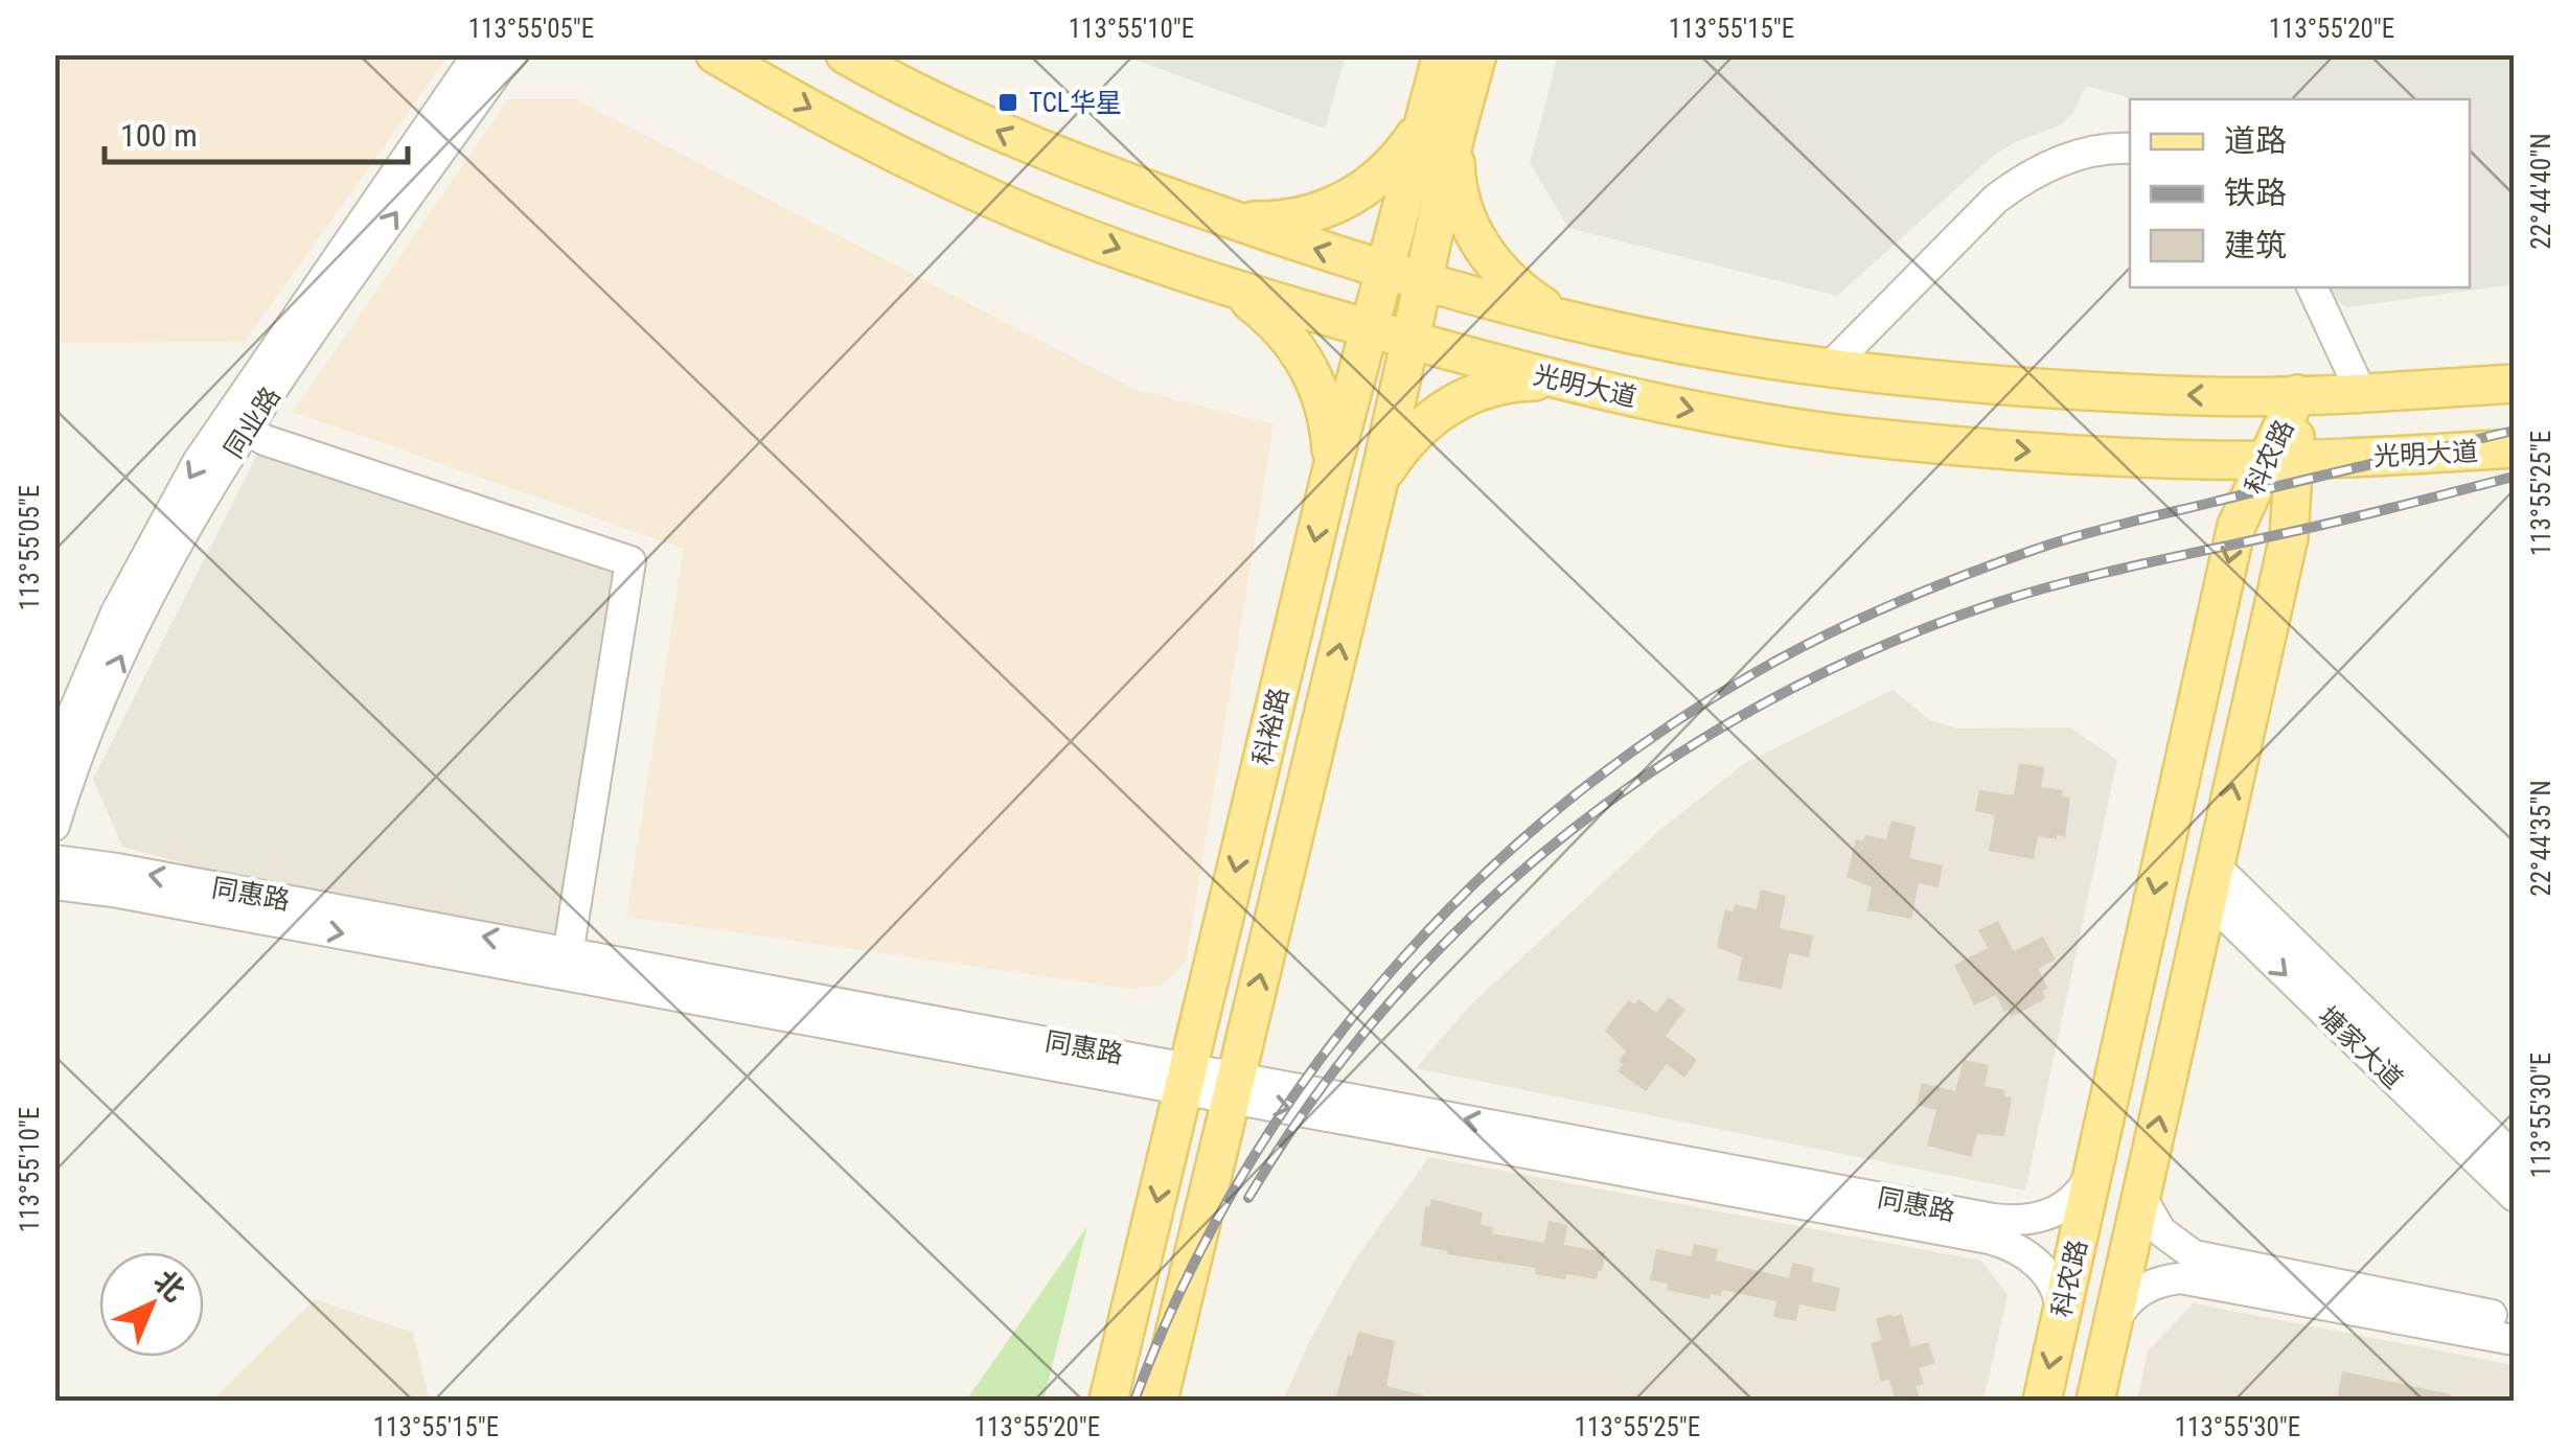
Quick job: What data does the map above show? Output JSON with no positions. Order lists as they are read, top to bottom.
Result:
{
  "streets": {
    "main road": ["光明大道", "科农路", "科裕路"],
    "street": ["同业路", "同惠路", "塘家大道"]
  },
  "crossings": [
    ["光明大道", "科农路"],
    ["光明大道", "科裕路"],
    ["科农路", "同惠路"],
    ["科农路", "塘家大道"],
    ["科裕路", "同惠路"]
  ],
  "places": {
    "transit": ["TCL华星"]
  },
  "legend": ["道路", "铁路", "建筑"],
  "scale_bar": "100 m",
  "north": "top right",
  "coordinates": [
    "113°55'05\"E",
    "113°55'10\"E",
    "113°55'15\"E",
    "113°55'20\"E",
    "22°44'40\"N",
    "113°55'25\"E",
    "22°44'35\"N",
    "113°55'30\"E"
  ]
}
